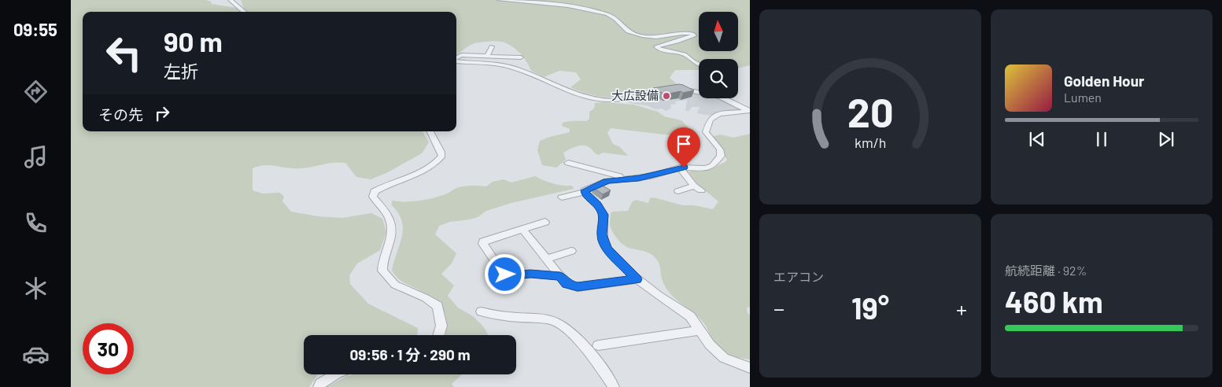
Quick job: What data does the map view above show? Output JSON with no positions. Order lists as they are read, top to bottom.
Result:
{
  "places": ["大広設備"],
  "north": "top",
  "page": {
    "tabs": "09:55",
    "turn": ["90 m", "左折"],
    "song": ["Golden Hour", "Lumen"],
    "then": "その先",
    "tile": [
      "エアコン",
      ["航続距離 · 92%", "460 km"]
    ],
    "heat": ["−", "19°", "+"],
    "limit": "30",
    "trip": "09:56 · 1 分 · 290 m",
    "gauge": ["20", "km/h"]
  }
}
